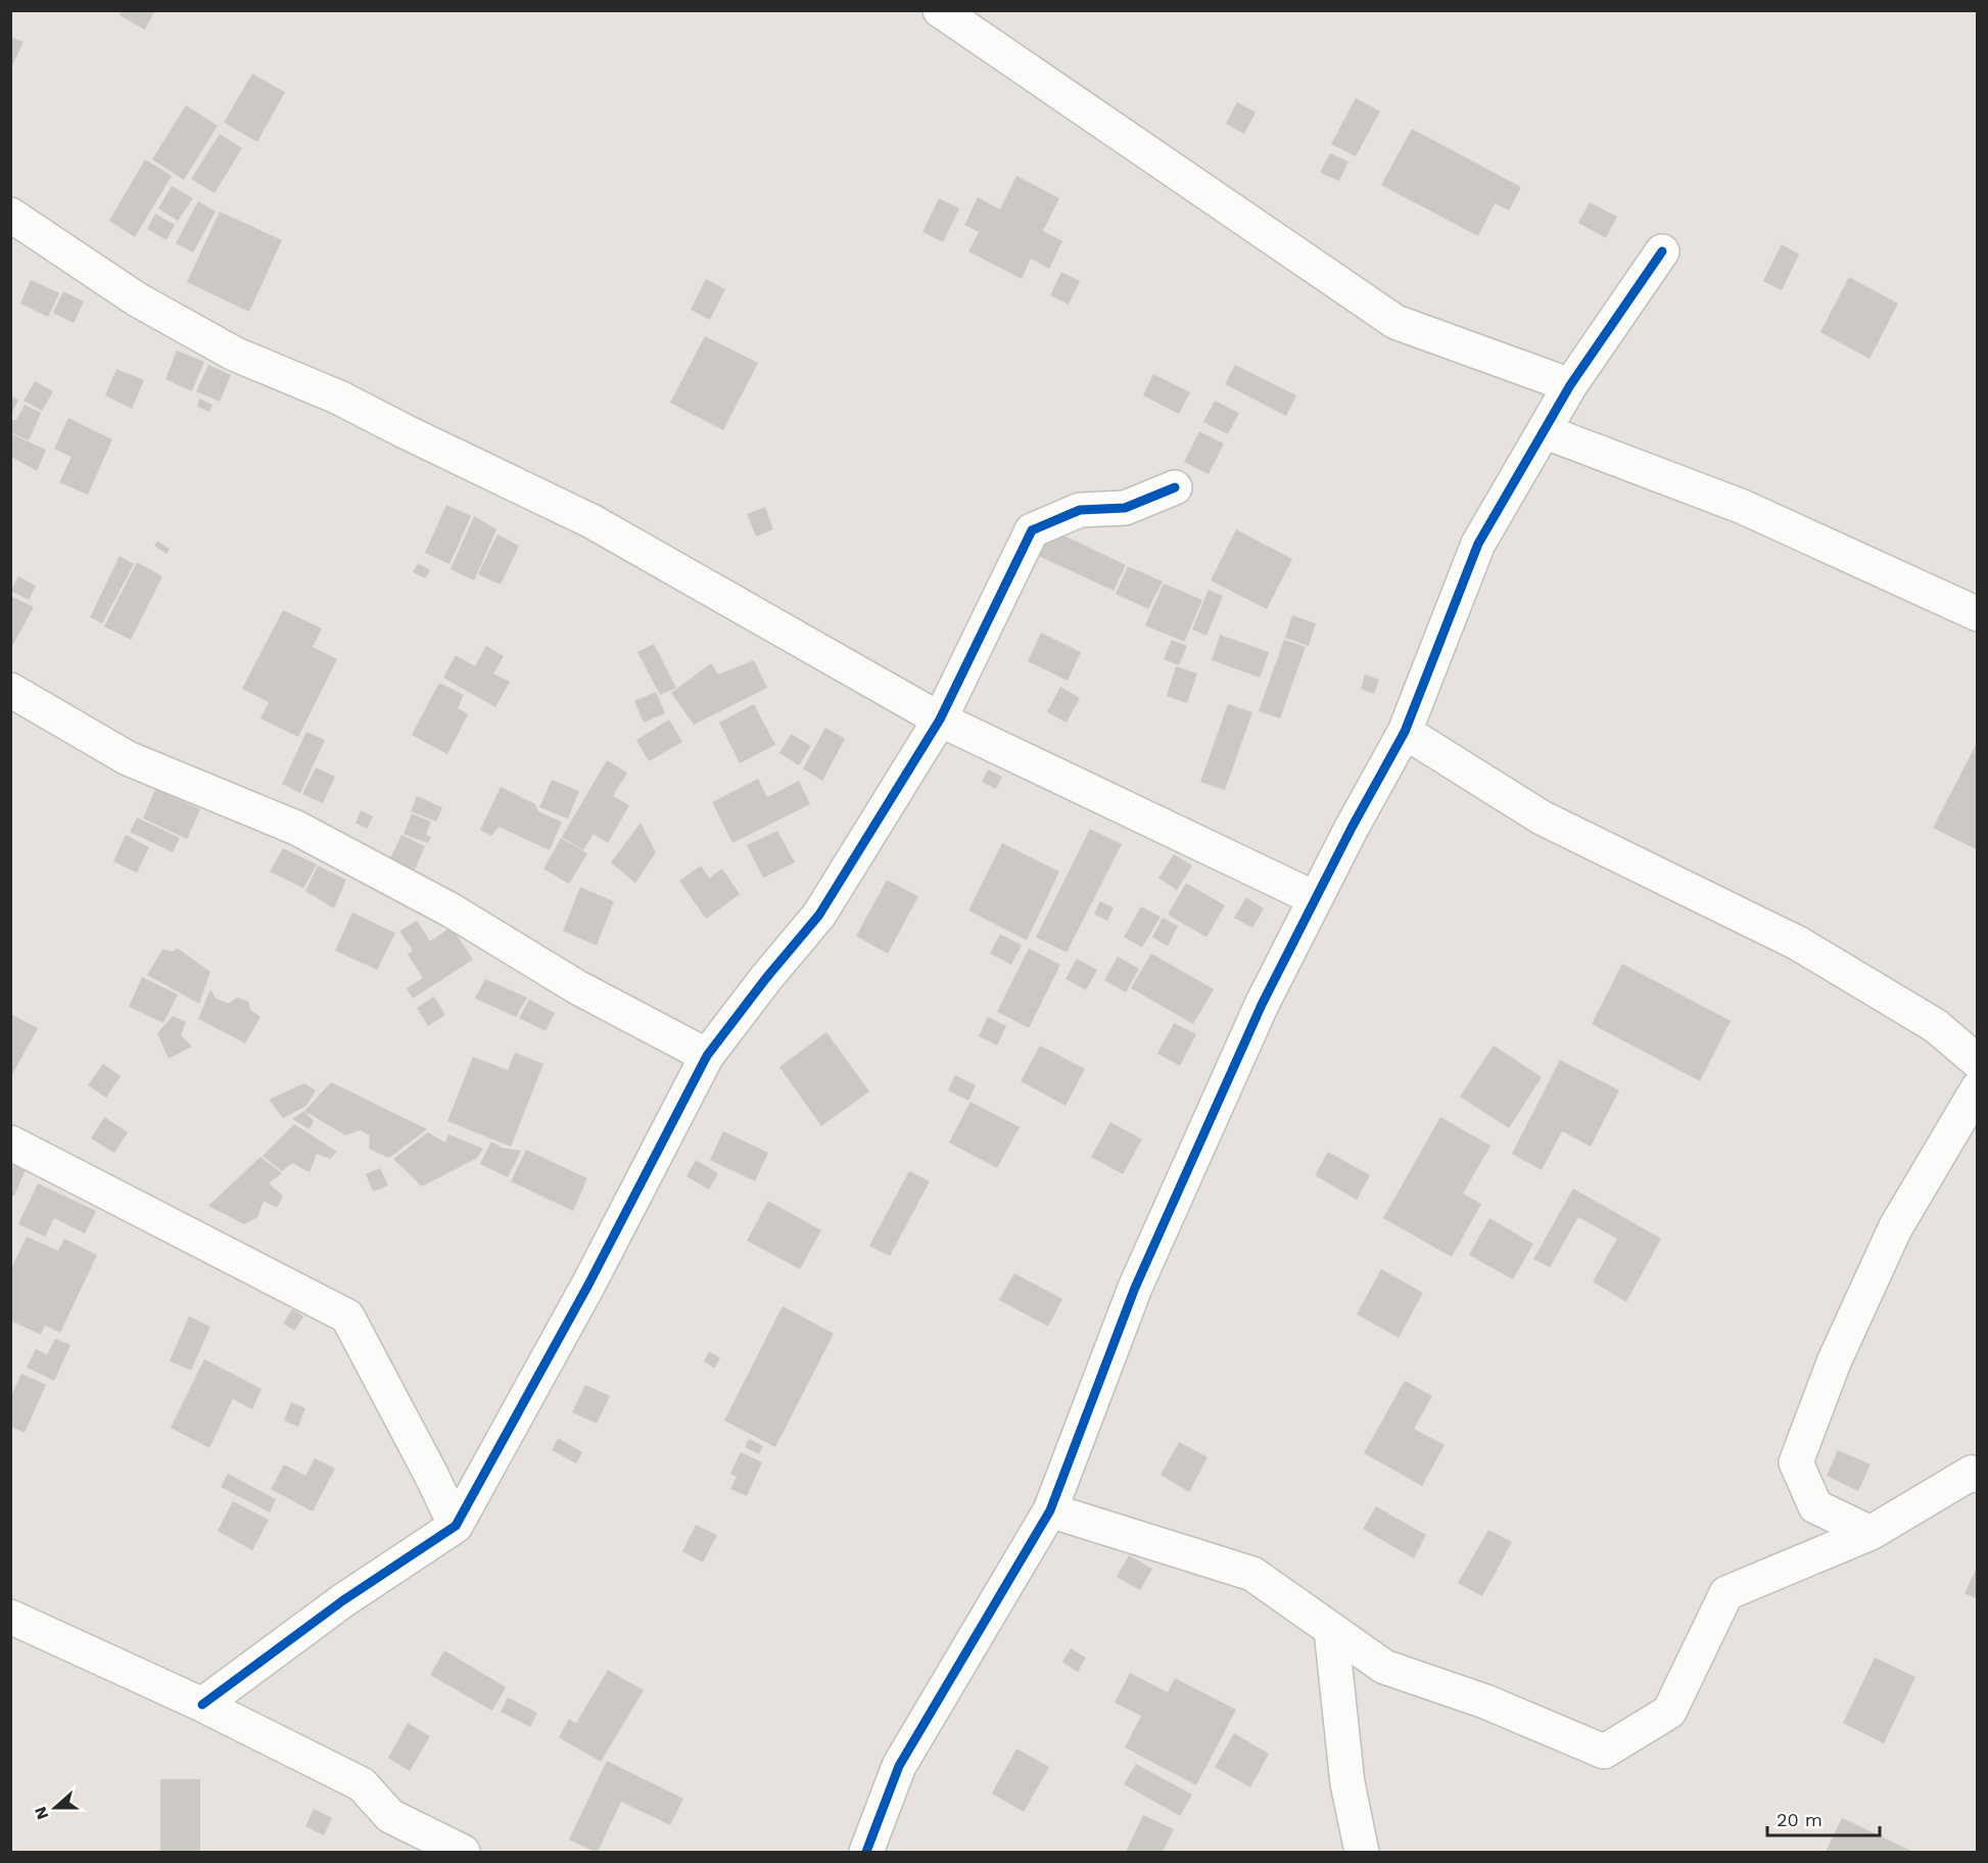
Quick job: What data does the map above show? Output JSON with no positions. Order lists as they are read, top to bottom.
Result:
{
  "scale_bar": "20 m",
  "north": "left"
}
